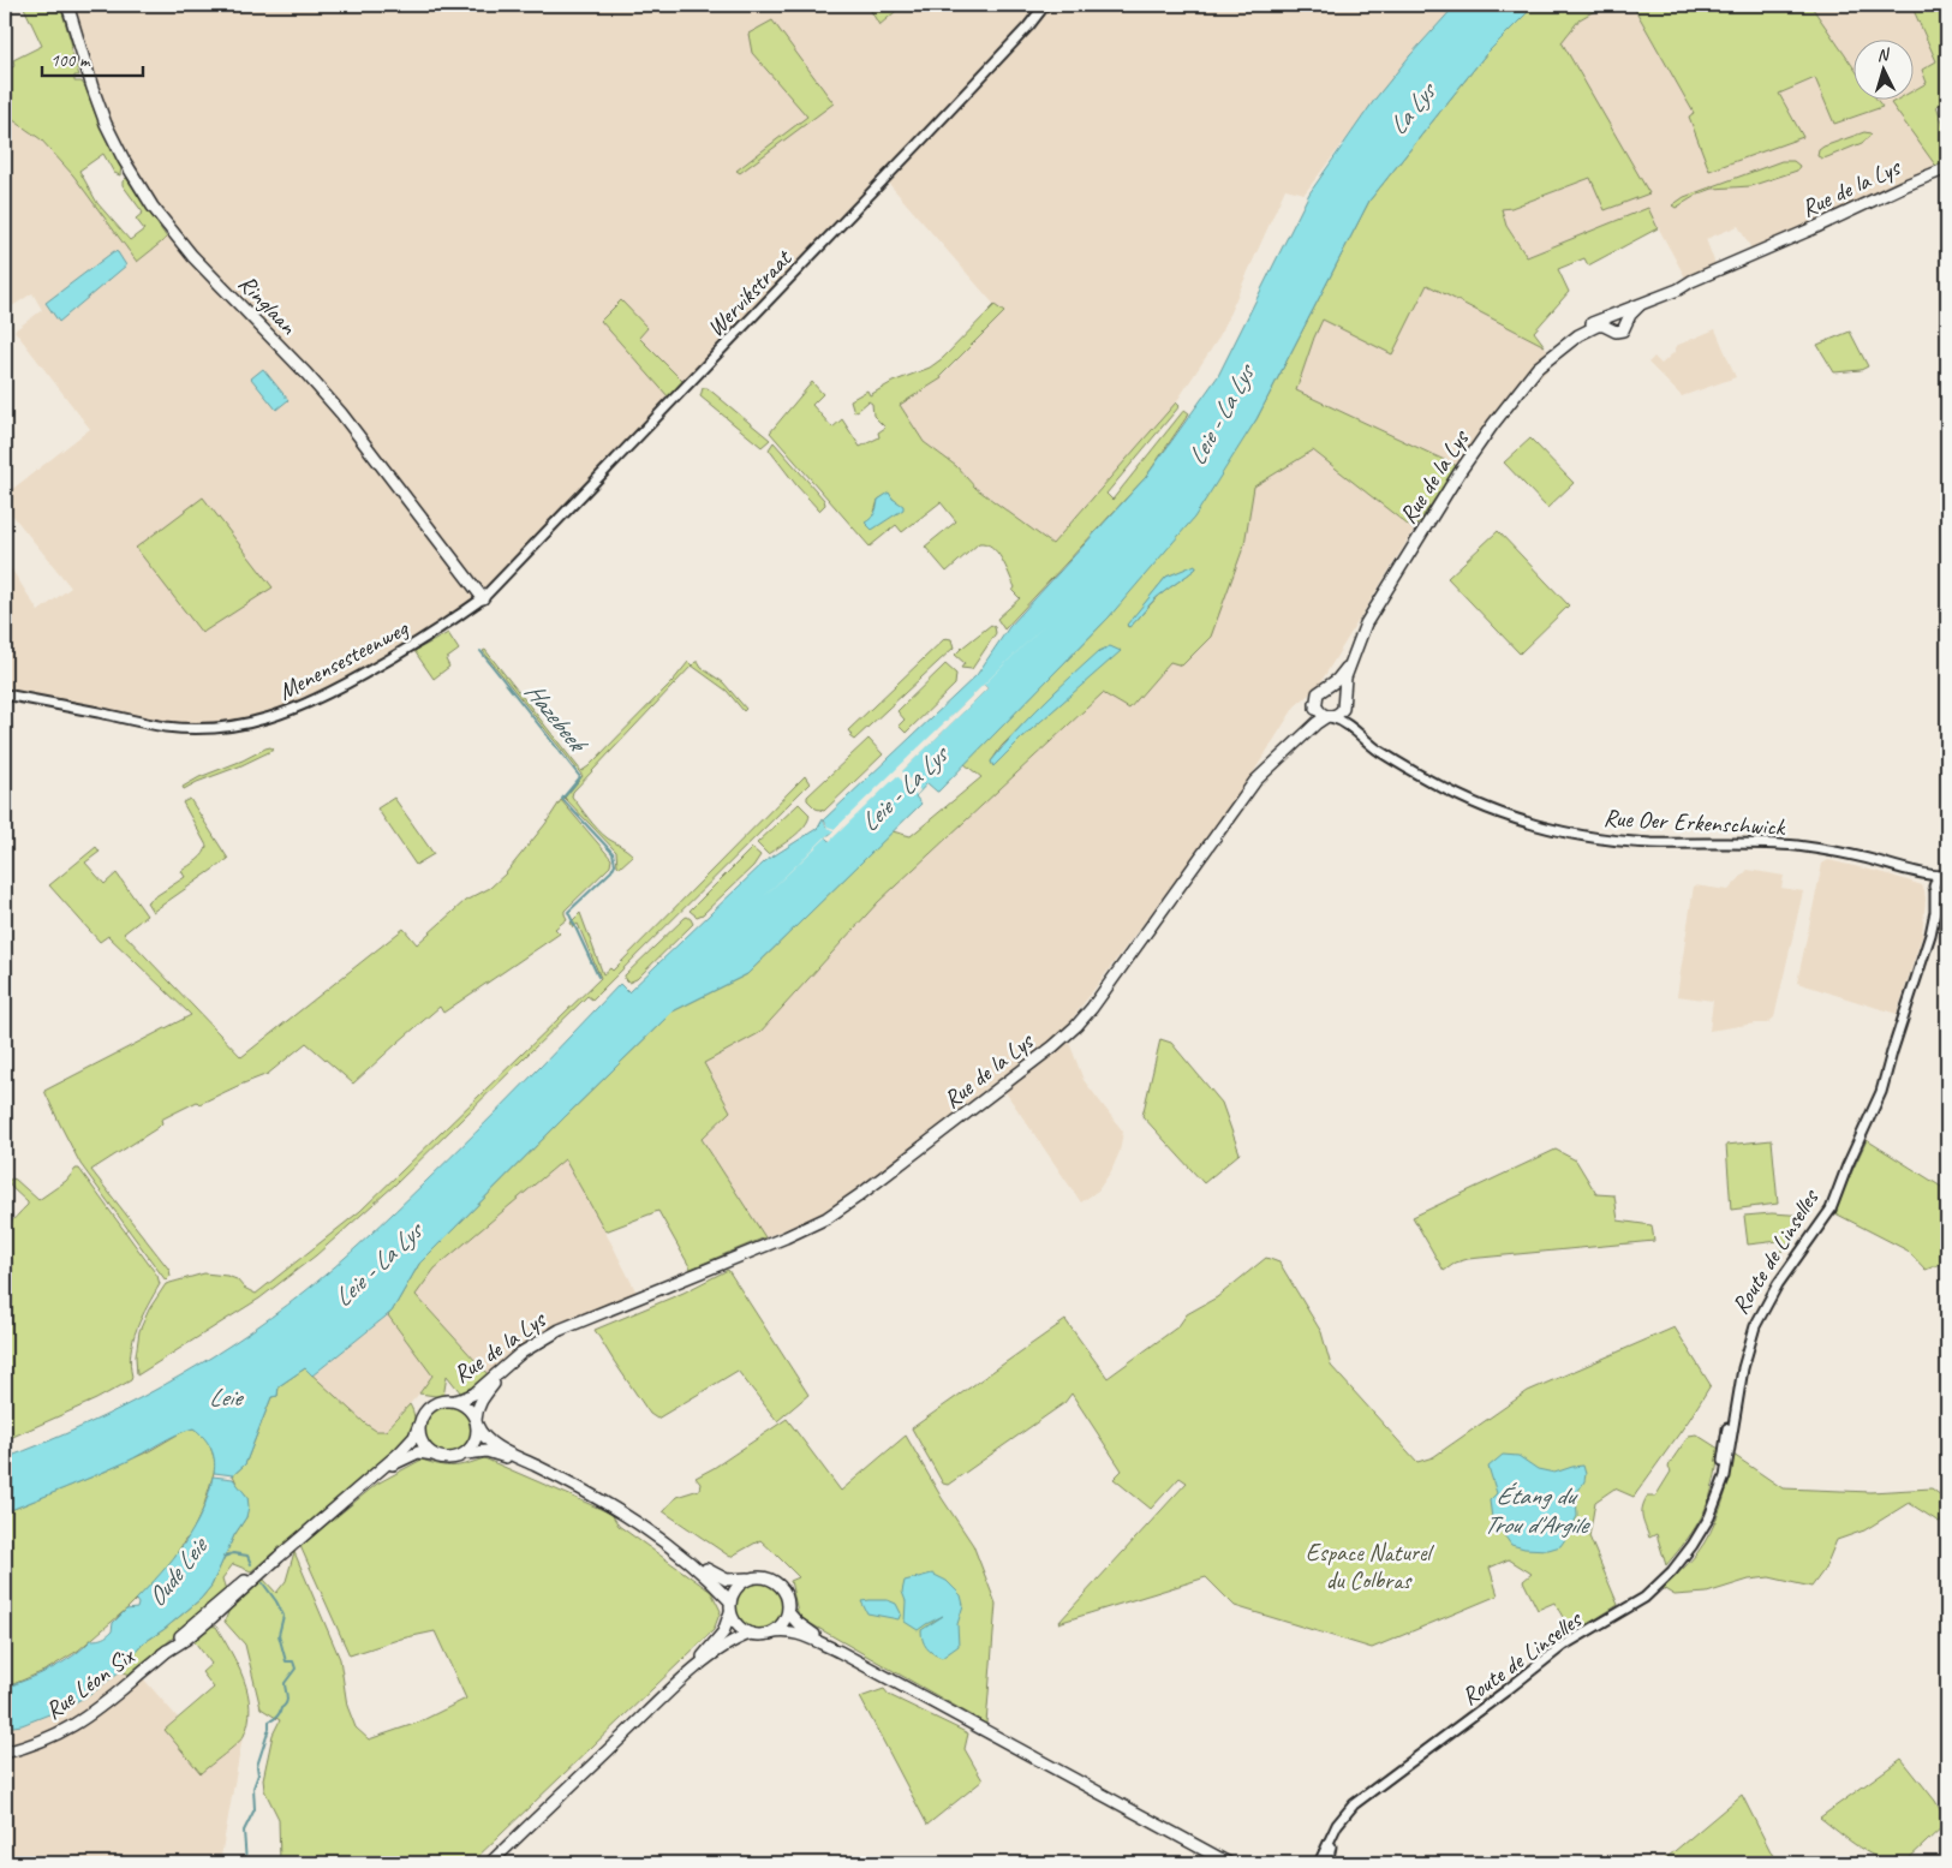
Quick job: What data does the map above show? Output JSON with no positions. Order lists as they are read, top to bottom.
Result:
{
  "streets": {
    "main road": ["Rue de la Lys", "Ringlaan", "Rue Léon Six"],
    "street": [
      "Wervikstraat",
      "Menensesteenweg",
      "Rue Oer Erkenschwick",
      "Route de Linselles"
    ]
  },
  "crossings": [
    ["Rue de la Lys", "Rue Oer Erkenschwick"],
    ["Wervikstraat", "Ringlaan"],
    ["Wervikstraat", "Menensesteenweg"],
    ["Ringlaan", "Menensesteenweg"],
    ["Rue Oer Erkenschwick", "Route de Linselles"]
  ],
  "water": [
    "La Lys",
    "Leie - La Lys",
    "Hazebeek",
    "Leie",
    "Étang du Trou d'Argile",
    "Oude Leie"
  ],
  "parks": ["Espace Naturel du Colbras"],
  "scale_bar": "100 m",
  "north": "top"
}
